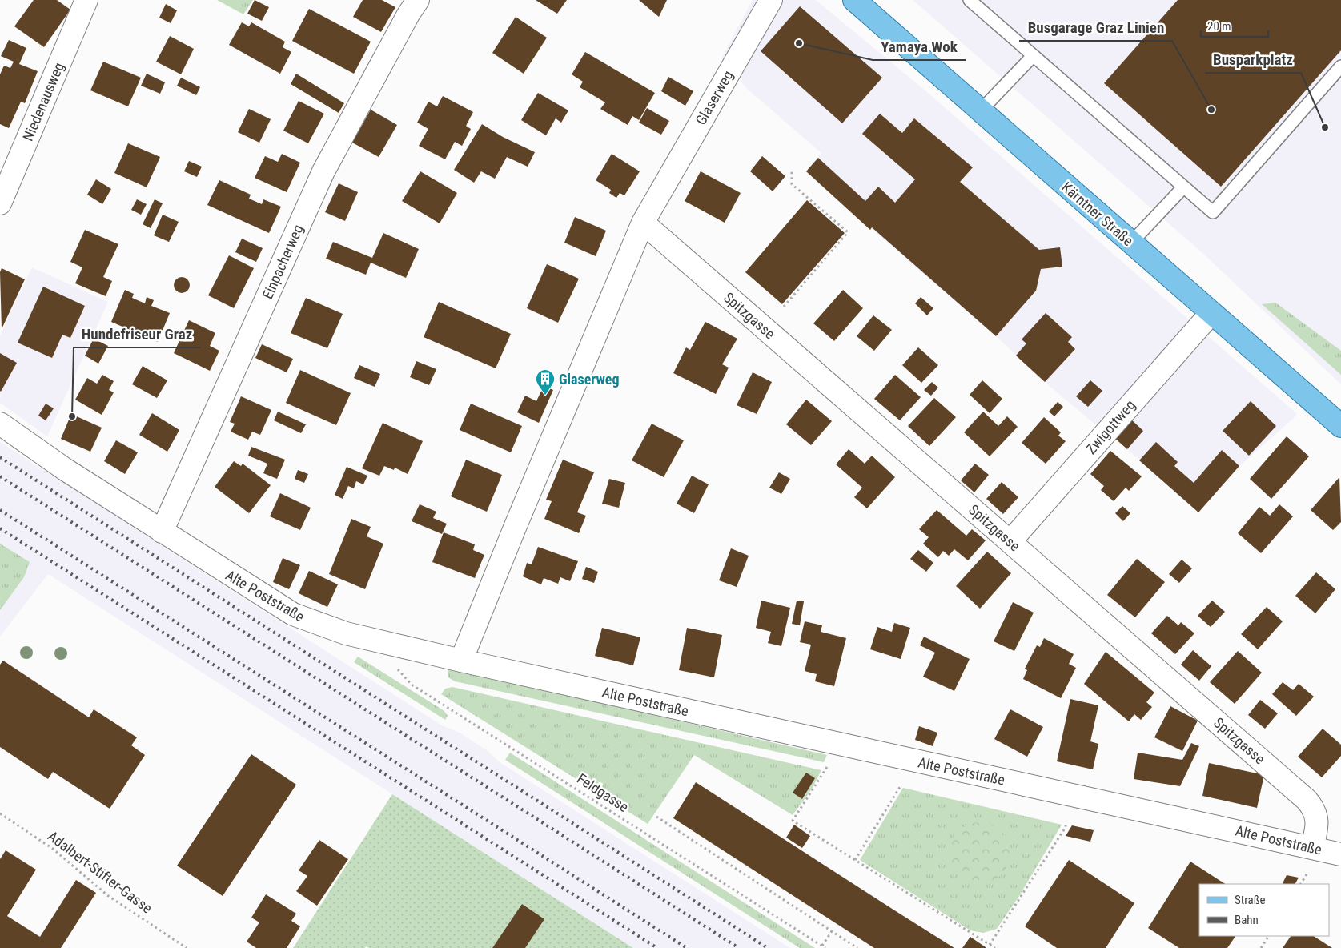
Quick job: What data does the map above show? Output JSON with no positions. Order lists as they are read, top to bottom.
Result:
{
  "streets": {
    "main road": ["Kärntner Straße"],
    "street": [
      "Glaserweg",
      "Niedenausweg",
      "Einpacherweg",
      "Spitzgasse",
      "Zwigottweg",
      "Alte Poststraße"
    ],
    "path": ["Feldgasse", "Adalbert-Stifter-Gasse"]
  },
  "crossings": [
    ["Glaserweg", "Spitzgasse"],
    ["Glaserweg", "Alte Poststraße"],
    ["Kärntner Straße", "Zwigottweg"],
    ["Einpacherweg", "Alte Poststraße"],
    ["Spitzgasse", "Zwigottweg"],
    ["Spitzgasse", "Alte Poststraße"],
    ["Alte Poststraße", "Feldgasse"]
  ],
  "places": {
    "other": [
      "Yamaya Wok",
      "Busgarage Graz Linien",
      "Busparkplatz",
      "Hundefriseur Graz"
    ],
    "building": ["Glaserweg"]
  },
  "legend": ["Straße", "Bahn"],
  "scale_bar": "20 m"
}
